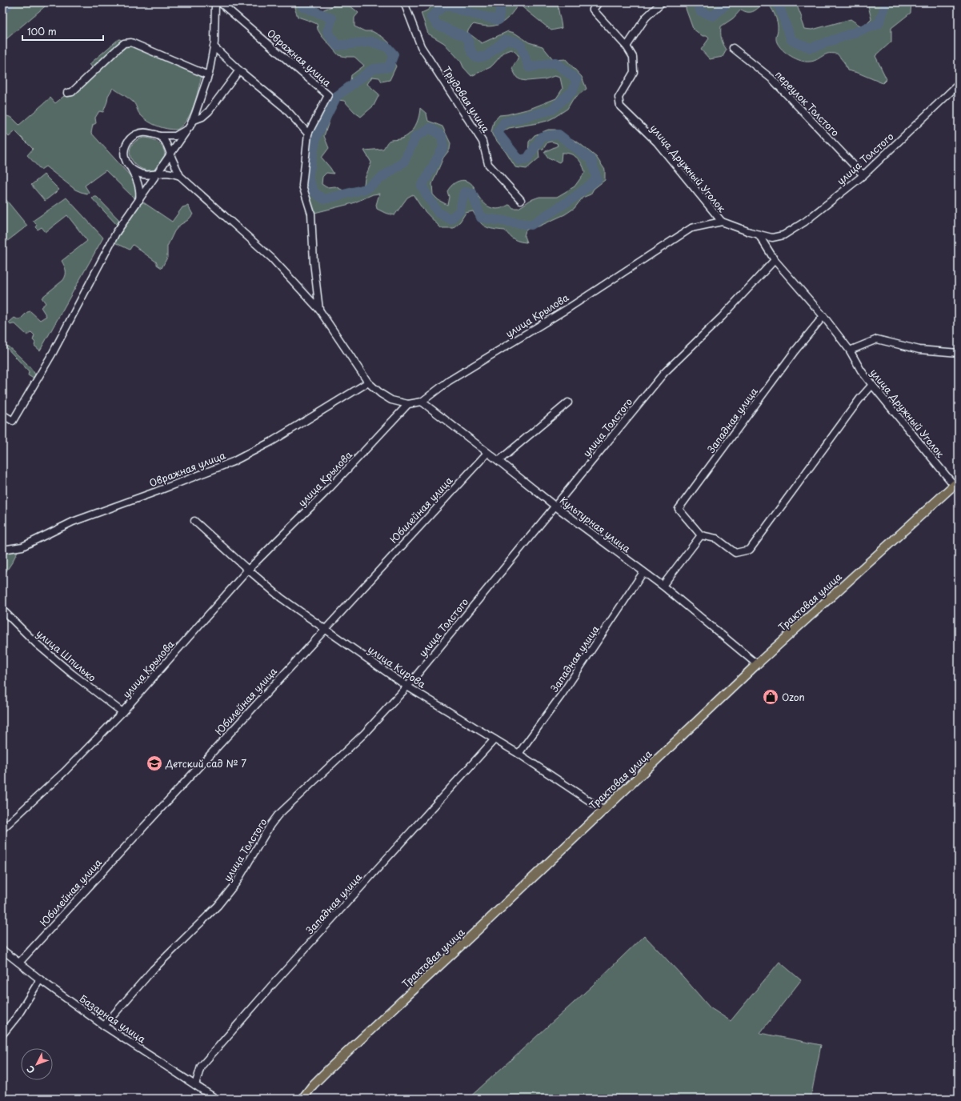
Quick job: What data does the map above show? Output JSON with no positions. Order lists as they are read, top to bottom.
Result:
{
  "streets": {
    "main road": ["Трактовая улица"],
    "street": [
      "Овражная улица",
      "Трудовая улица",
      "переулок Толстого",
      "улица Толстого",
      "улица Дружный Уголок",
      "улица Крылова",
      "Западная улица",
      "Юбилейная улица",
      "Культурная улица",
      "улица Шпилько",
      "улица Кирова",
      "Базарная улица"
    ]
  },
  "crossings": [
    ["Овражная улица", "улица Крылова"],
    ["переулок Толстого", "улица Толстого"],
    ["улица Толстого", "улица Дружный Уголок"],
    ["улица Толстого", "улица Крылова"],
    ["улица Толстого", "Культурная улица"],
    ["улица Толстого", "улица Кирова"],
    ["улица Толстого", "Базарная улица"],
    ["улица Дружный Уголок", "улица Крылова"],
    ["улица Дружный Уголок", "Западная улица"],
    ["улица Дружный Уголок", "Трактовая улица"],
    ["улица Крылова", "Культурная улица"],
    ["улица Крылова", "улица Шпилько"],
    ["улица Крылова", "улица Кирова"],
    ["Западная улица", "Культурная улица"],
    ["Западная улица", "улица Кирова"],
    ["Западная улица", "Базарная улица"],
    ["Юбилейная улица", "Культурная улица"],
    ["Юбилейная улица", "улица Кирова"],
    ["Юбилейная улица", "Базарная улица"],
    ["Культурная улица", "Трактовая улица"],
    ["Трактовая улица", "улица Кирова"]
  ],
  "places": {
    "shop": ["Ozon"],
    "school or university": ["Детский сад № 7"]
  },
  "scale_bar": "100 m",
  "north": "bottom left"
}
